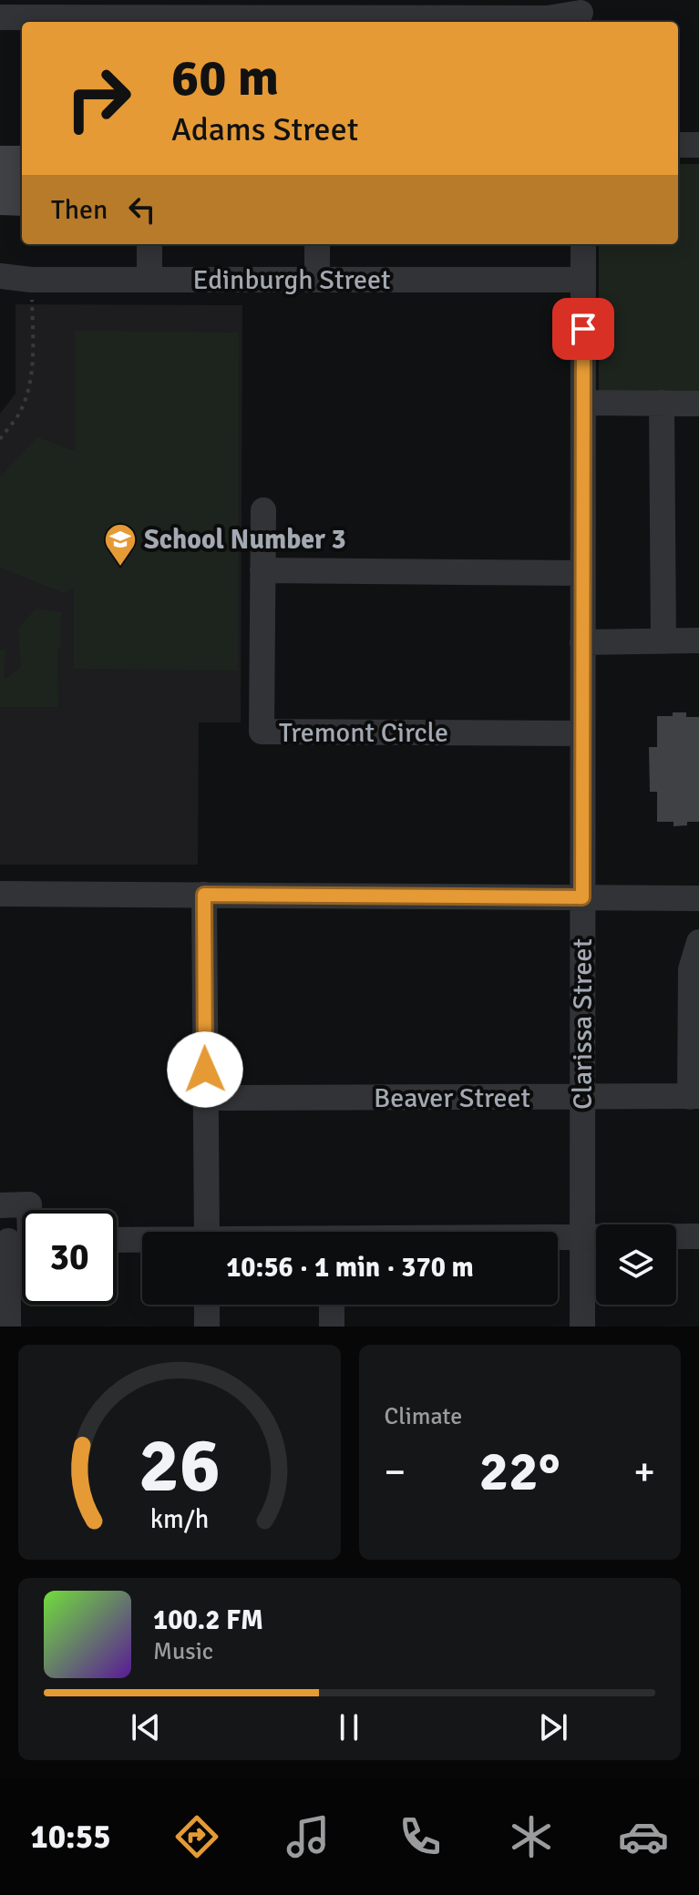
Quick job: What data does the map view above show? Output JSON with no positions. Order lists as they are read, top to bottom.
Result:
{
  "streets": {
    "street": [
      "Edinburgh Street",
      "Tremont Circle",
      "Clarissa Street",
      "Beaver Street"
    ]
  },
  "crossings": [
    ["Edinburgh Street", "Clarissa Street"],
    ["Tremont Circle", "Clarissa Street"],
    ["Clarissa Street", "Beaver Street"]
  ],
  "places": {
    "school or university": ["School Number 3"]
  },
  "page": {
    "turn": ["60 m", "Adams Street"],
    "then": "Then",
    "limit": "30",
    "trip": "10:56 · 1 min · 370 m",
    "tile": "Climate",
    "heat": ["−", "22°", "+"],
    "song": ["100.2 FM", "Music"],
    "tabs": "10:55",
    "gauge": ["26", "km/h"]
  }
}
